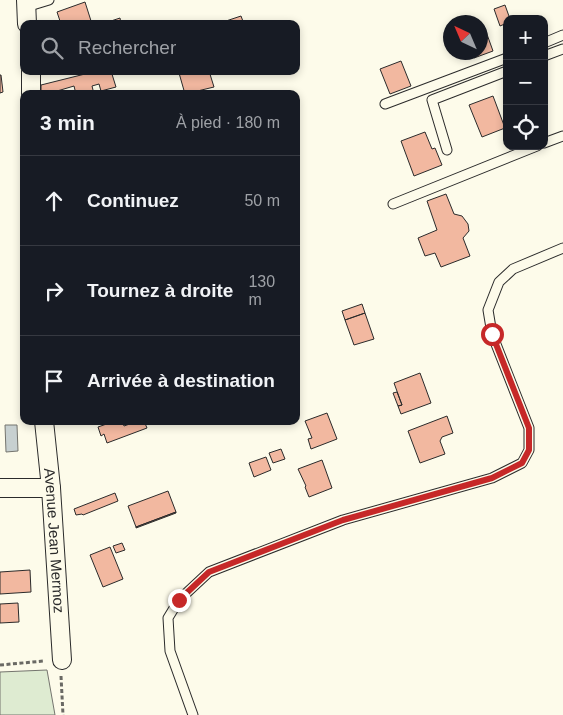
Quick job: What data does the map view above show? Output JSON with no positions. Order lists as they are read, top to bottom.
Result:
{
  "streets": {
    "street": ["Avenue Jean Mermoz"]
  },
  "north": "top left",
  "page": {
    "map_buttons": ["+", "−"],
    "search": "Rechercher",
    "heading": ["3 min", "À pied · 180 m"],
    "list": [
      ["Continuez", "50 m"],
      ["Tournez à droite", "130 m"],
      "Arrivée à destination"
    ]
  }
}
